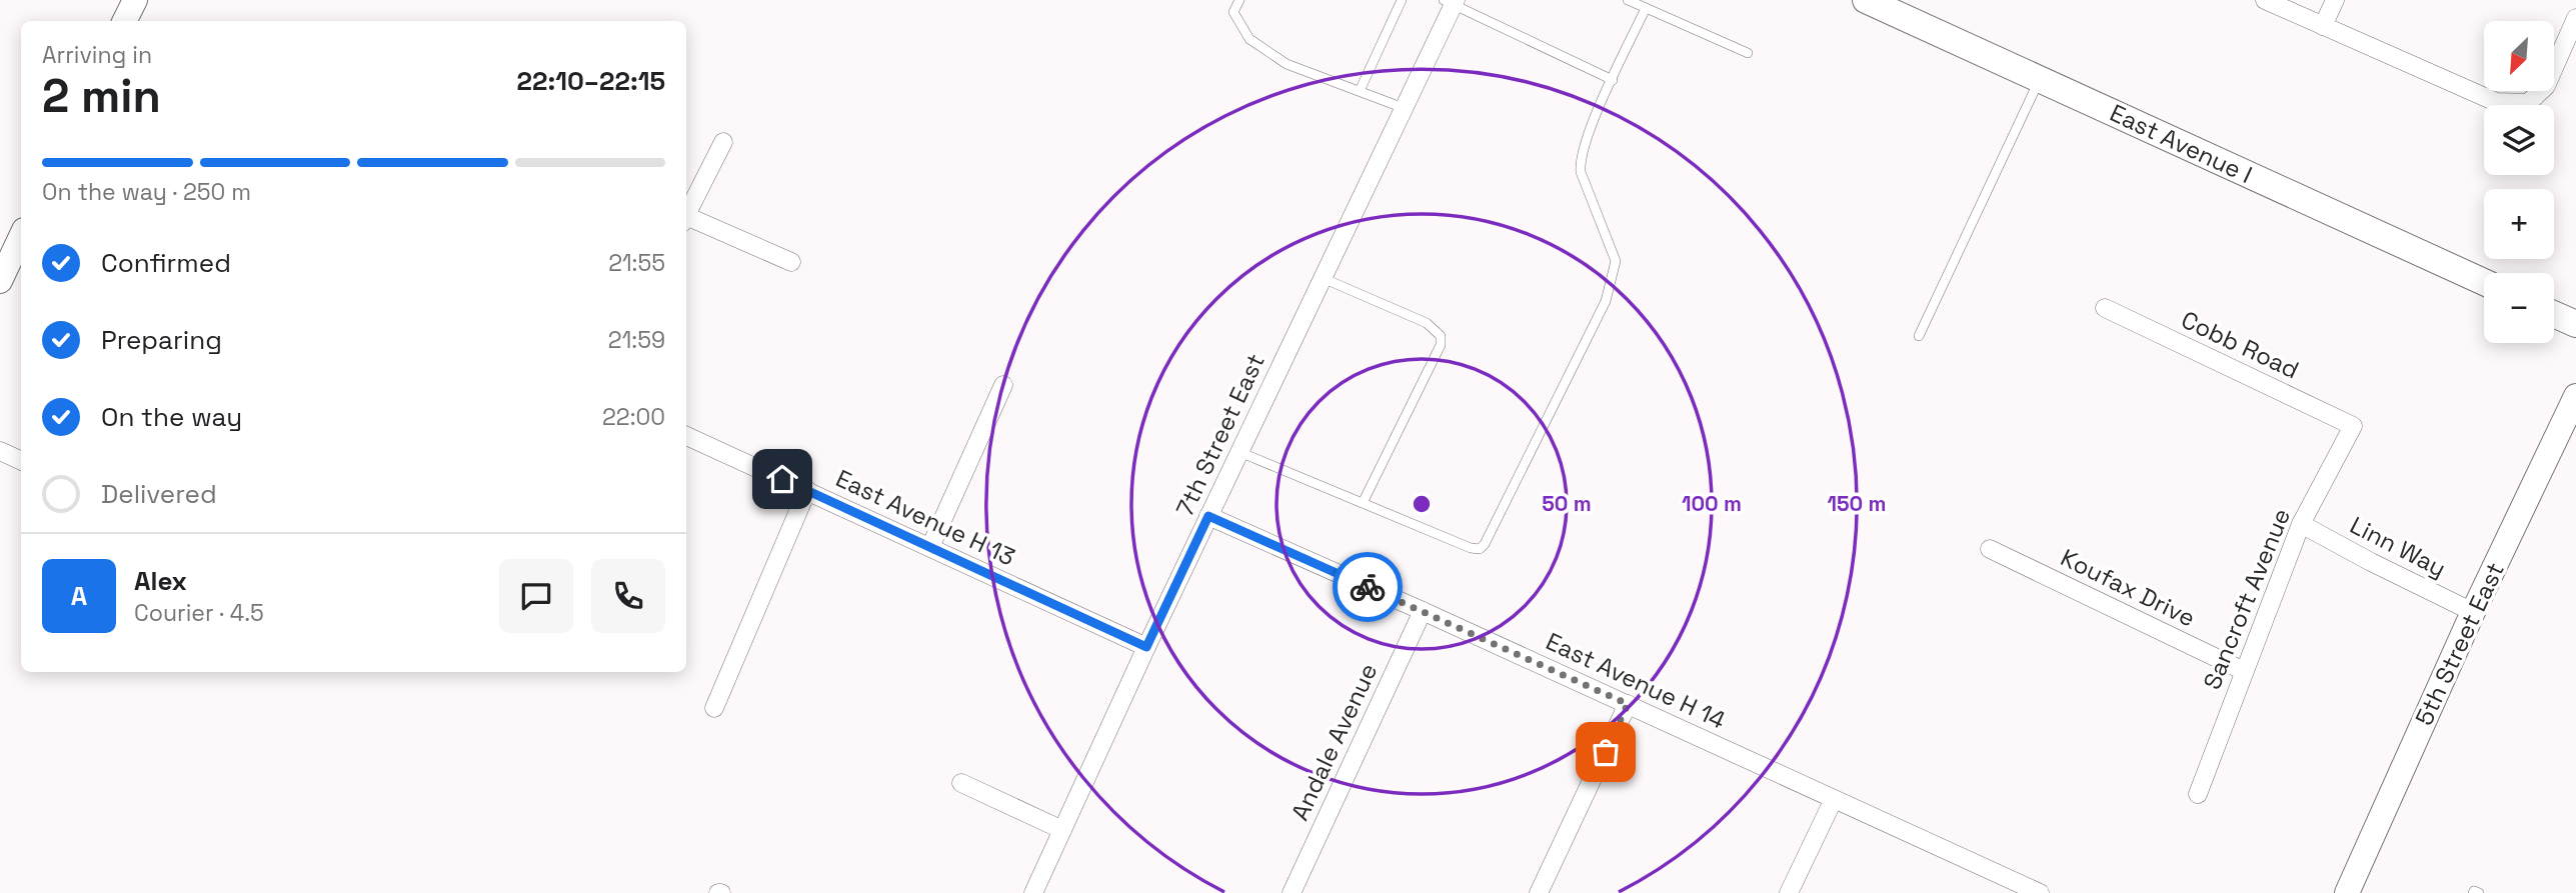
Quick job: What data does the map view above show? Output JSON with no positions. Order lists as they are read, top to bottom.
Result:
{
  "streets": {
    "main road": ["East Avenue I"],
    "street": [
      "Cobb Road",
      "7th Street East",
      "East Avenue H 13",
      "Linn Way",
      "Koufax Drive",
      "Sancroft Avenue",
      "5th Street East",
      "East Avenue H 14",
      "Andale Avenue"
    ]
  },
  "crossings": [
    ["Cobb Road", "Sancroft Avenue"],
    ["7th Street East", "East Avenue H 13"],
    ["7th Street East", "East Avenue H 14"],
    ["Linn Way", "Sancroft Avenue"],
    ["Linn Way", "5th Street East"],
    ["Koufax Drive", "Sancroft Avenue"],
    ["East Avenue H 14", "Andale Avenue"]
  ],
  "north": "bottom left",
  "page": {
    "map_buttons": ["+", "−"],
    "heading": ["2 min", "Arriving in", "22:10–22:15"],
    "panel": ["Alex", "Courier · 4.5"],
    "bar": "On the way · 250 m",
    "list": [
      ["Confirmed", "21:55"],
      ["Preparing", "21:59"],
      ["On the way", "22:00"],
      "Delivered"
    ],
    "round": "A"
  },
  "rings": ["50 m", "100 m", "150 m"]
}
